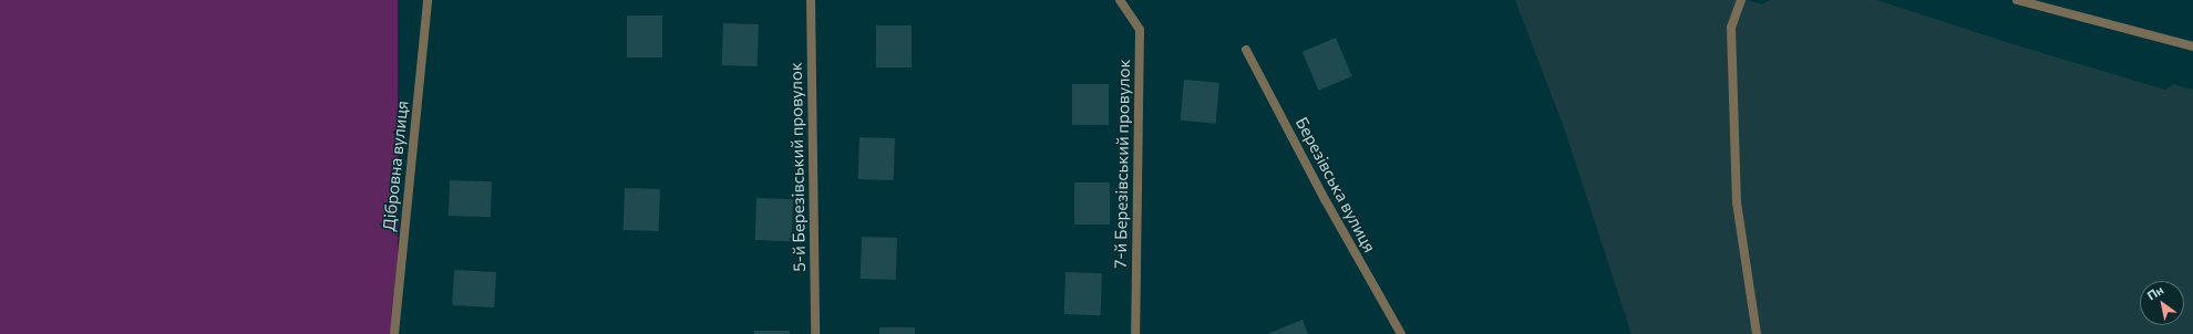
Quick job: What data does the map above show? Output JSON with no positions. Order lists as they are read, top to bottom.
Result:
{
  "streets": {
    "street": [
      "7-й Березівський провулок",
      "Дібровна вулиця",
      "5-й Березівський провулок",
      "Березівська вулиця"
    ]
  },
  "north": "top left"
}
